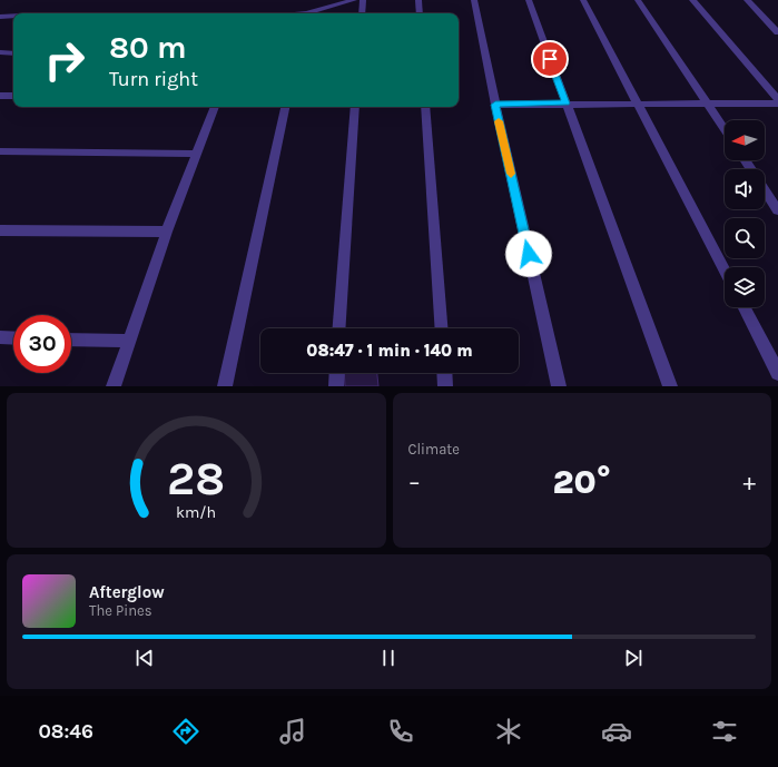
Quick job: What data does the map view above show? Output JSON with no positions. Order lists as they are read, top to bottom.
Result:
{
  "north": "left",
  "page": {
    "turn": ["80 m", "Turn right"],
    "limit": "30",
    "trip": "08:47 · 1 min · 140 m",
    "tile": "Climate",
    "heat": ["−", "20°", "+"],
    "song": ["Afterglow", "The Pines"],
    "tabs": "08:46",
    "gauge": ["28", "km/h"]
  }
}
